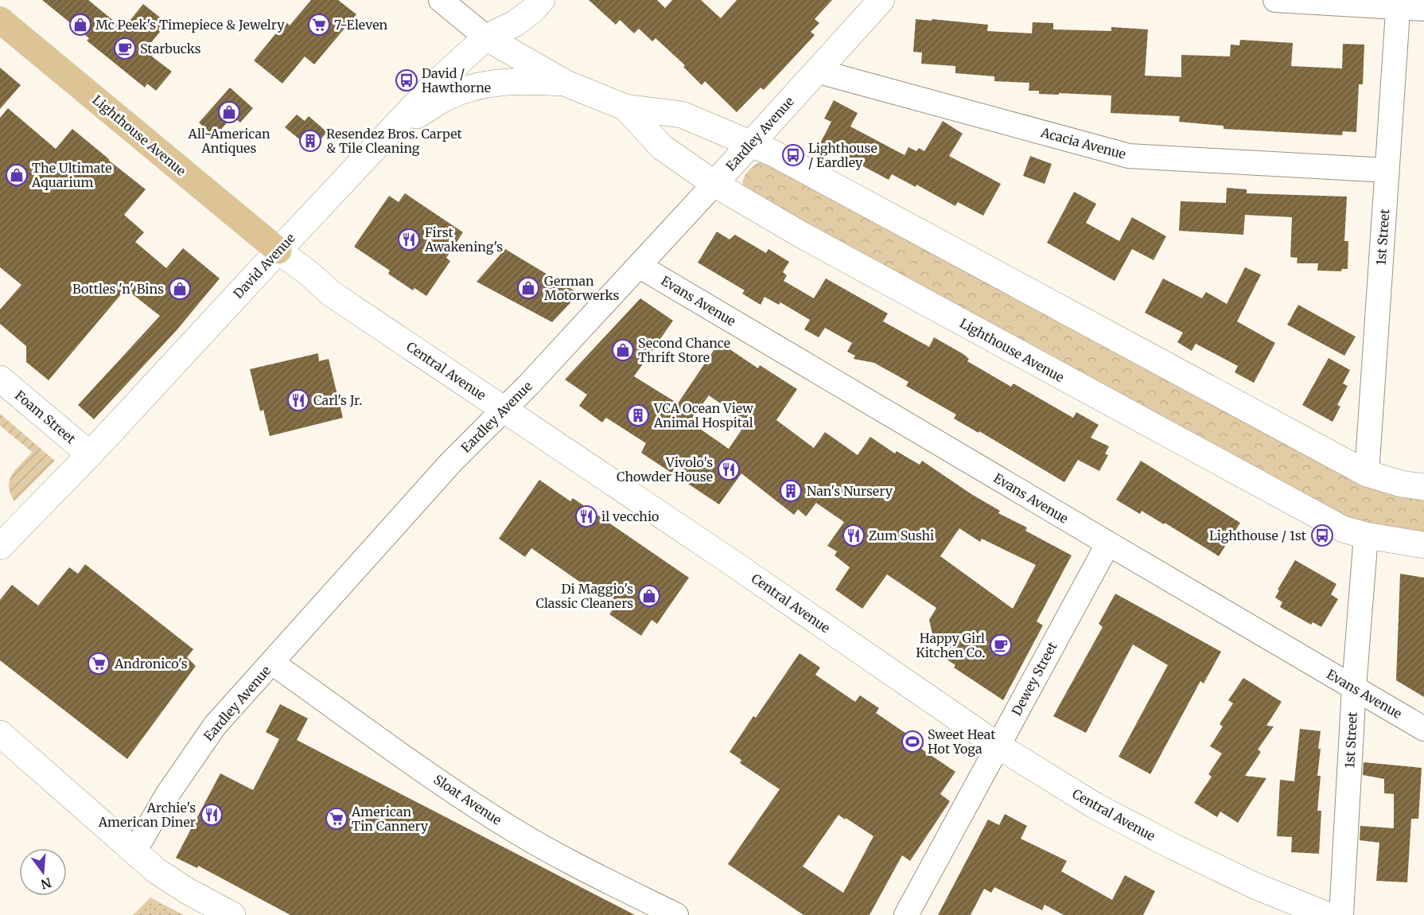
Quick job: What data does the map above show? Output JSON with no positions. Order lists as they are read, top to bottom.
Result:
{
  "streets": {
    "main road": [
      "Eardley Avenue",
      "Lighthouse Avenue",
      "David Avenue",
      "Central Avenue",
      "Foam Street"
    ],
    "street": [
      "Acacia Avenue",
      "1st Street",
      "Evans Avenue",
      "Dewey Street",
      "Sloat Avenue"
    ]
  },
  "crossings": [
    ["Eardley Avenue", "Lighthouse Avenue"],
    ["Eardley Avenue", "Acacia Avenue"],
    ["Eardley Avenue", "Evans Avenue"],
    ["Eardley Avenue", "Central Avenue"],
    ["Eardley Avenue", "Sloat Avenue"],
    ["Lighthouse Avenue", "1st Street"],
    ["Lighthouse Avenue", "David Avenue"],
    ["Lighthouse Avenue", "Central Avenue"],
    ["Acacia Avenue", "1st Street"],
    ["1st Street", "Evans Avenue"],
    ["David Avenue", "Central Avenue"],
    ["David Avenue", "Foam Street"],
    ["Evans Avenue", "Dewey Street"],
    ["Central Avenue", "Dewey Street"]
  ],
  "places": {
    "shop": [
      "Mc Peek's Timepiece & Jewelry",
      "All-American Antiques",
      "The Ultimate Aquarium",
      "German Motorwerks",
      "Bottles 'n' Bins",
      "Second Chance Thrift Store",
      "Di Maggio's Classic Cleaners"
    ],
    "supermarket": ["7-Eleven", "Andronico's", "American Tin Cannery"],
    "cafe": ["Starbucks", "Happy Girl Kitchen Co."],
    "bus stop": ["David / Hawthorne", "Lighthouse / Eardley", "Lighthouse / 1st"],
    "building": ["Resendez Bros. Carpet & Tile Cleaning", "VCA Ocean View Animal Hospital", "Nan's Nursery"],
    "restaurant": [
      "First Awakening's",
      "Carl's Jr.",
      "Vivolo's Chowder House",
      "il vecchio",
      "Zum Sushi",
      "Archie's American Diner"
    ],
    "sports": ["Sweet Heat Hot Yoga"]
  },
  "north": "bottom"
}
